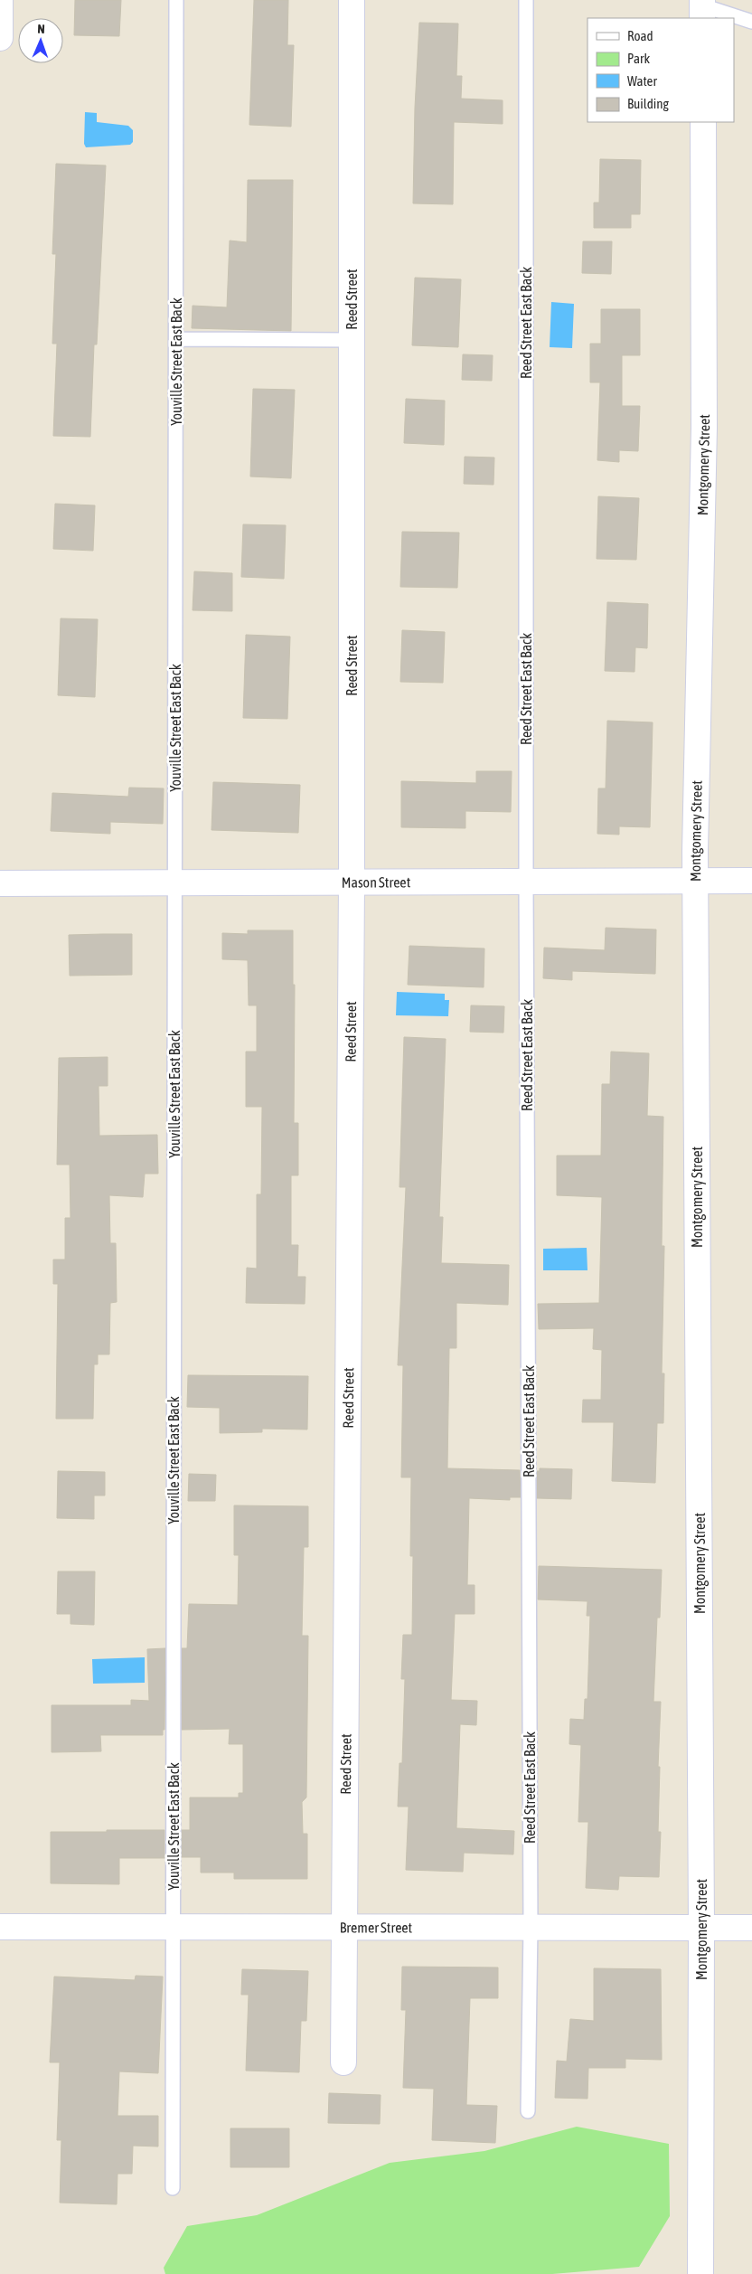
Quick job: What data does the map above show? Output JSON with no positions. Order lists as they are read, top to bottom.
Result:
{
  "streets": {
    "street": [
      "Reed Street",
      "Montgomery Street",
      "Mason Street",
      "Bremer Street"
    ],
    "lane": ["Reed Street East Back", "Youville Street East Back"]
  },
  "crossings": [
    ["Reed Street", "Mason Street"],
    ["Reed Street", "Bremer Street"],
    ["Reed Street East Back", "Mason Street"],
    ["Reed Street East Back", "Bremer Street"],
    ["Youville Street East Back", "Mason Street"],
    ["Youville Street East Back", "Bremer Street"],
    ["Montgomery Street", "Mason Street"],
    ["Montgomery Street", "Bremer Street"]
  ],
  "legend": [
    "Road",
    "Park",
    "Water",
    "Building"
  ],
  "north": "top"
}
